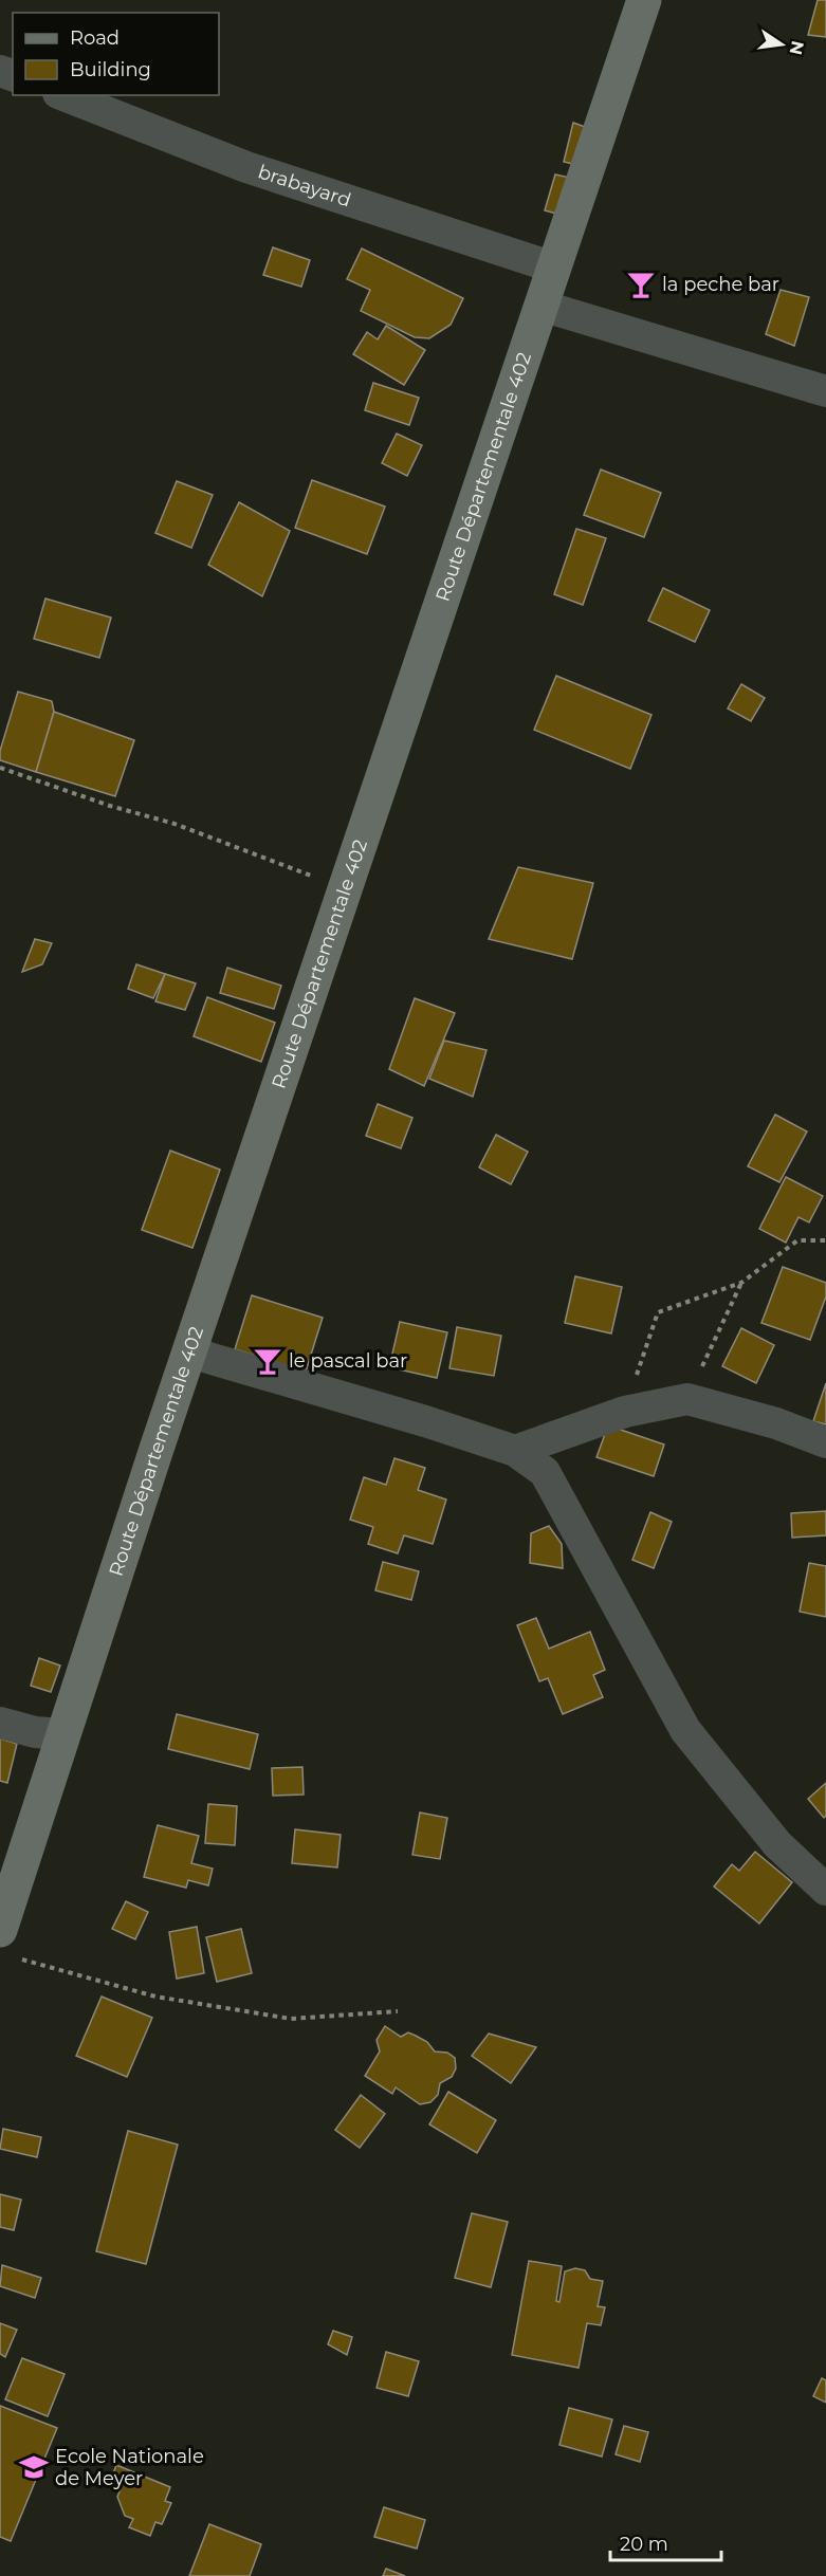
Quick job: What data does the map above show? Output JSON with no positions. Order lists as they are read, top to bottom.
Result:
{
  "streets": {
    "main road": ["Route Départementale 402"],
    "street": ["brabayard"]
  },
  "crossings": [
    ["brabayard", "Route Départementale 402"]
  ],
  "places": {
    "bar": ["la peche bar", "le pascal bar"],
    "school or university": ["Ecole Nationale de Meyer"]
  },
  "legend": ["Road", "Building"],
  "scale_bar": "20 m",
  "north": "right"
}
